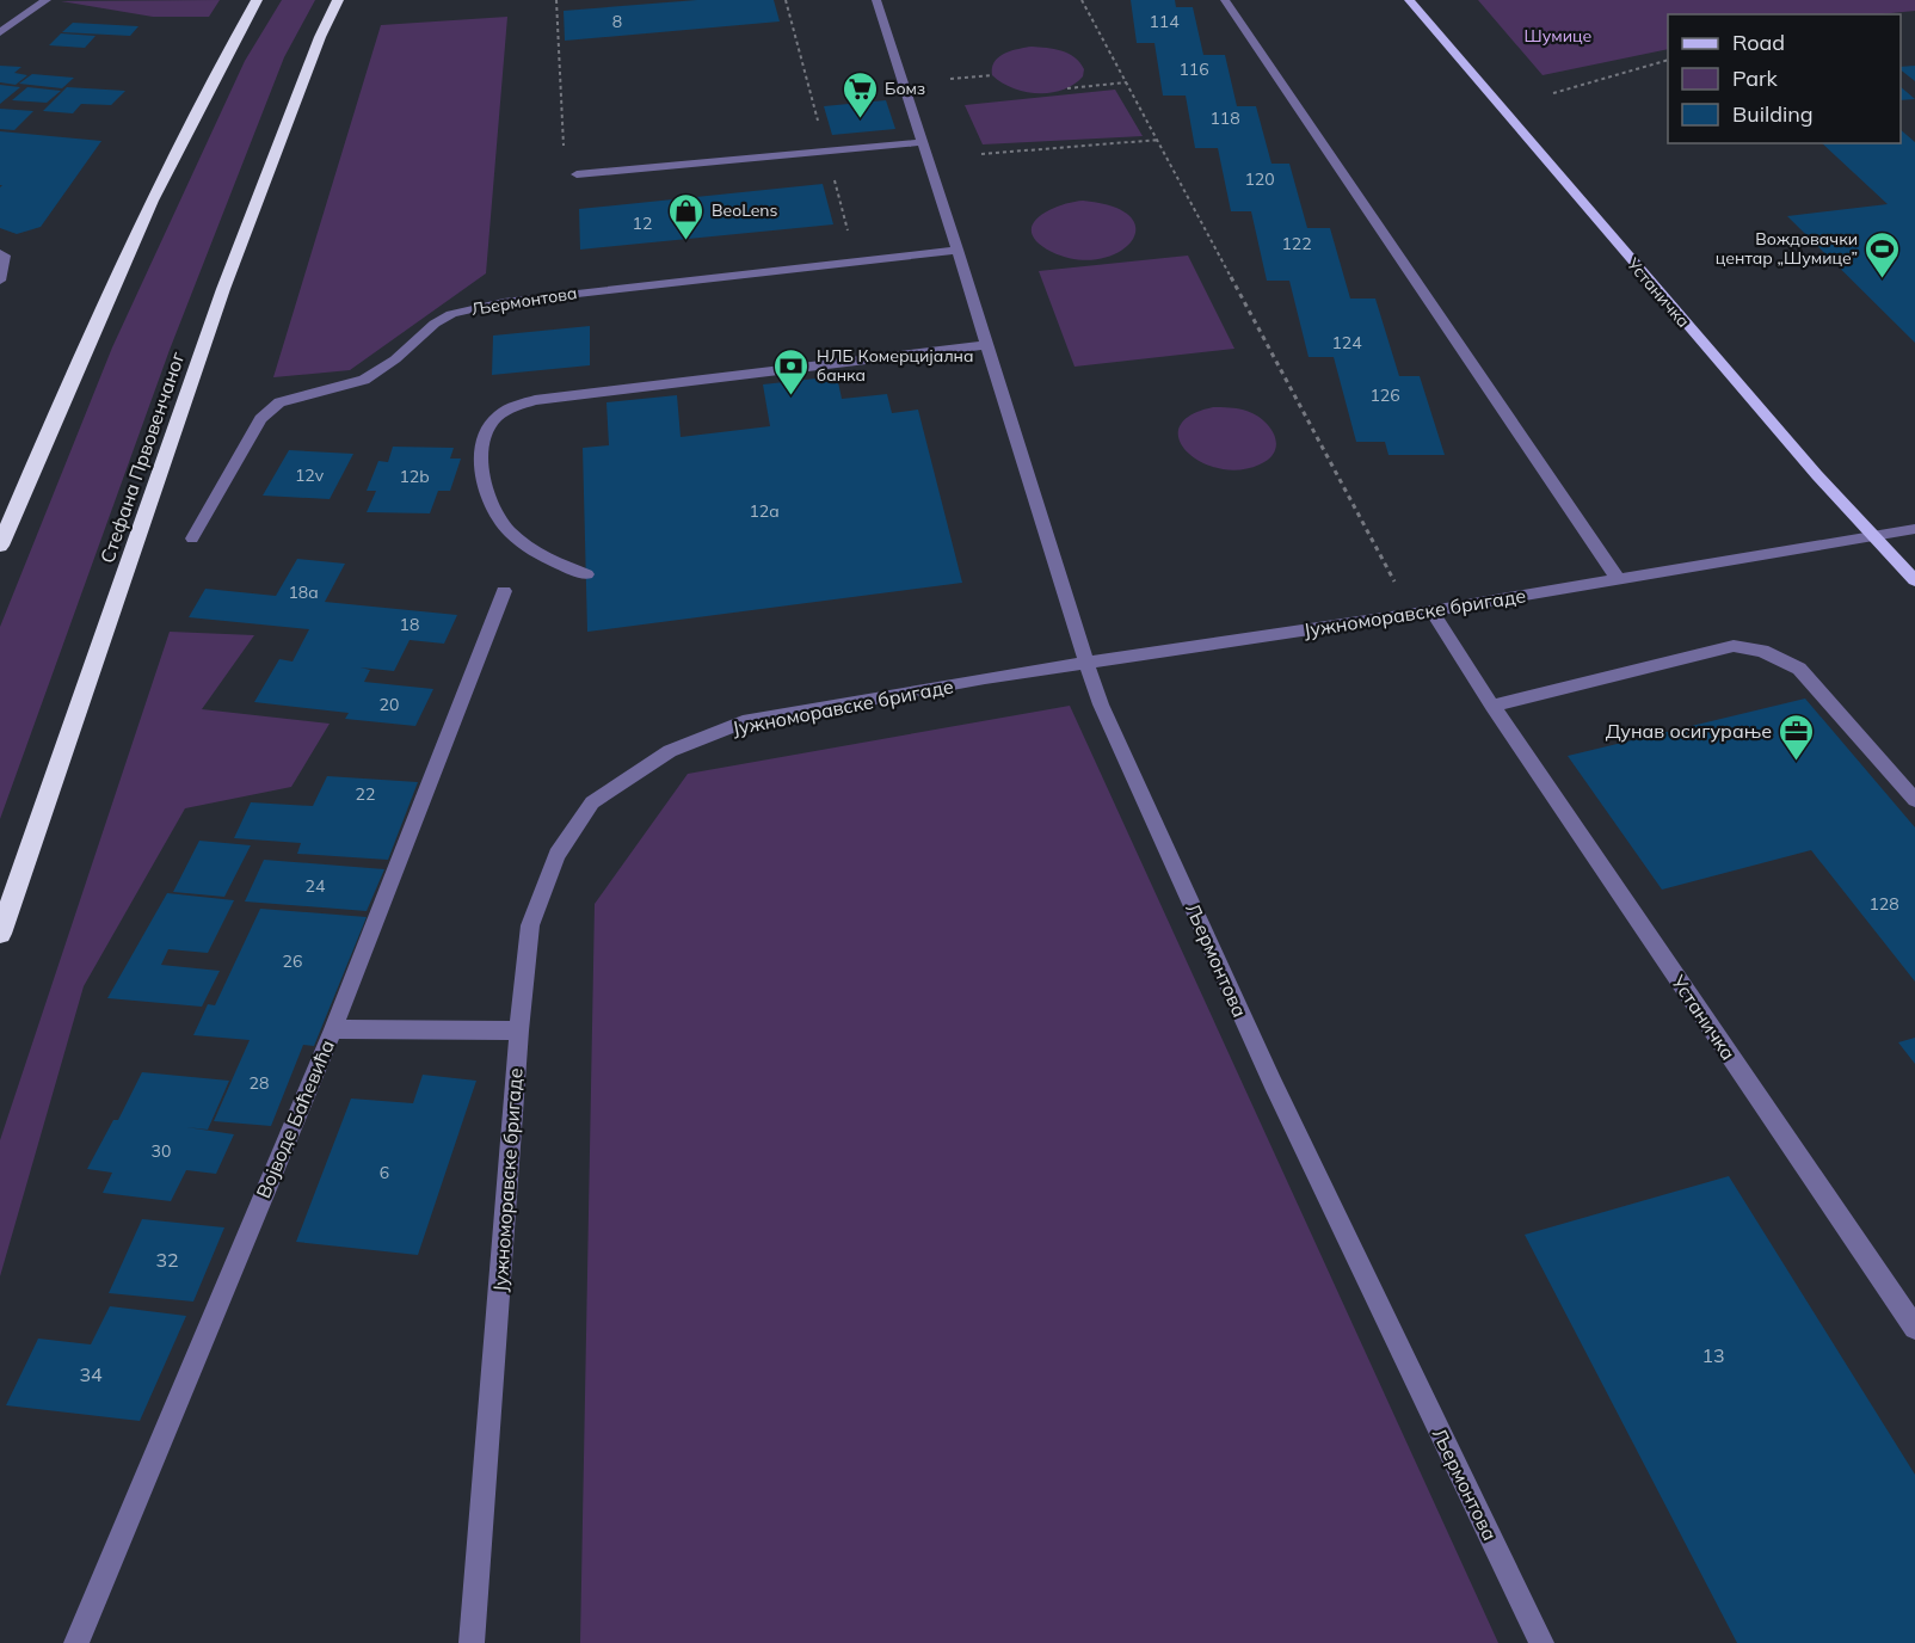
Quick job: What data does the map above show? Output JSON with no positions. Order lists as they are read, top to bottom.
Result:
{
  "streets": {
    "highway": ["Стефана Првовенчаног"],
    "main road": ["Устаничка"],
    "street": ["Љермонтова", "Јужноморавске бригаде", "Војводе Баћевића"]
  },
  "crossings": [
    ["Устаничка", "Јужноморавске бригаде"],
    ["Љермонтова", "Јужноморавске бригаде"]
  ],
  "parks": ["Шумице"],
  "places": {
    "supermarket": ["Бомз"],
    "shop": ["BeoLens"],
    "sports": ["Вождовачки центар „Шумице”"],
    "bank": ["НЛБ Комерцијална банка"],
    "office": ["Дунав осигурање"]
  },
  "house_numbers": [
    "8",
    "114",
    "116",
    "118",
    "120",
    "12",
    "122",
    "124",
    "126",
    "12v",
    "12b",
    "12a",
    "18a",
    "18",
    "20",
    "22",
    "24",
    "128",
    "26",
    "28",
    "30",
    "6",
    "32",
    "13",
    "34"
  ],
  "legend": ["Road", "Park", "Building"]
}
